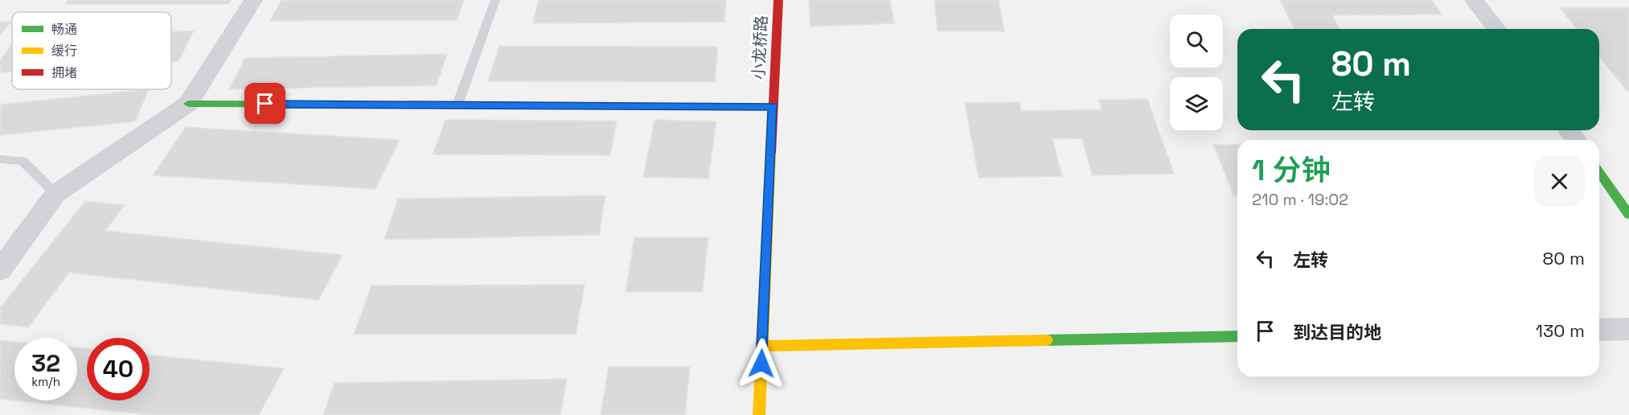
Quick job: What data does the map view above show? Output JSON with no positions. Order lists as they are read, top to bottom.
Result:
{
  "streets": {
    "street": ["小龙桥路"]
  },
  "legend": ["畅通", "缓行", "拥堵"],
  "page": {
    "turn": ["80 m", "左转"],
    "heading": ["1 分钟", "210 m · 19:02"],
    "list": [
      {
        "name": "左转",
        "value": "80 m"
      },
      {
        "name": "到达目的地",
        "value": "130 m"
      }
    ],
    "speed": "32 km/h",
    "limit": "40"
  }
}
